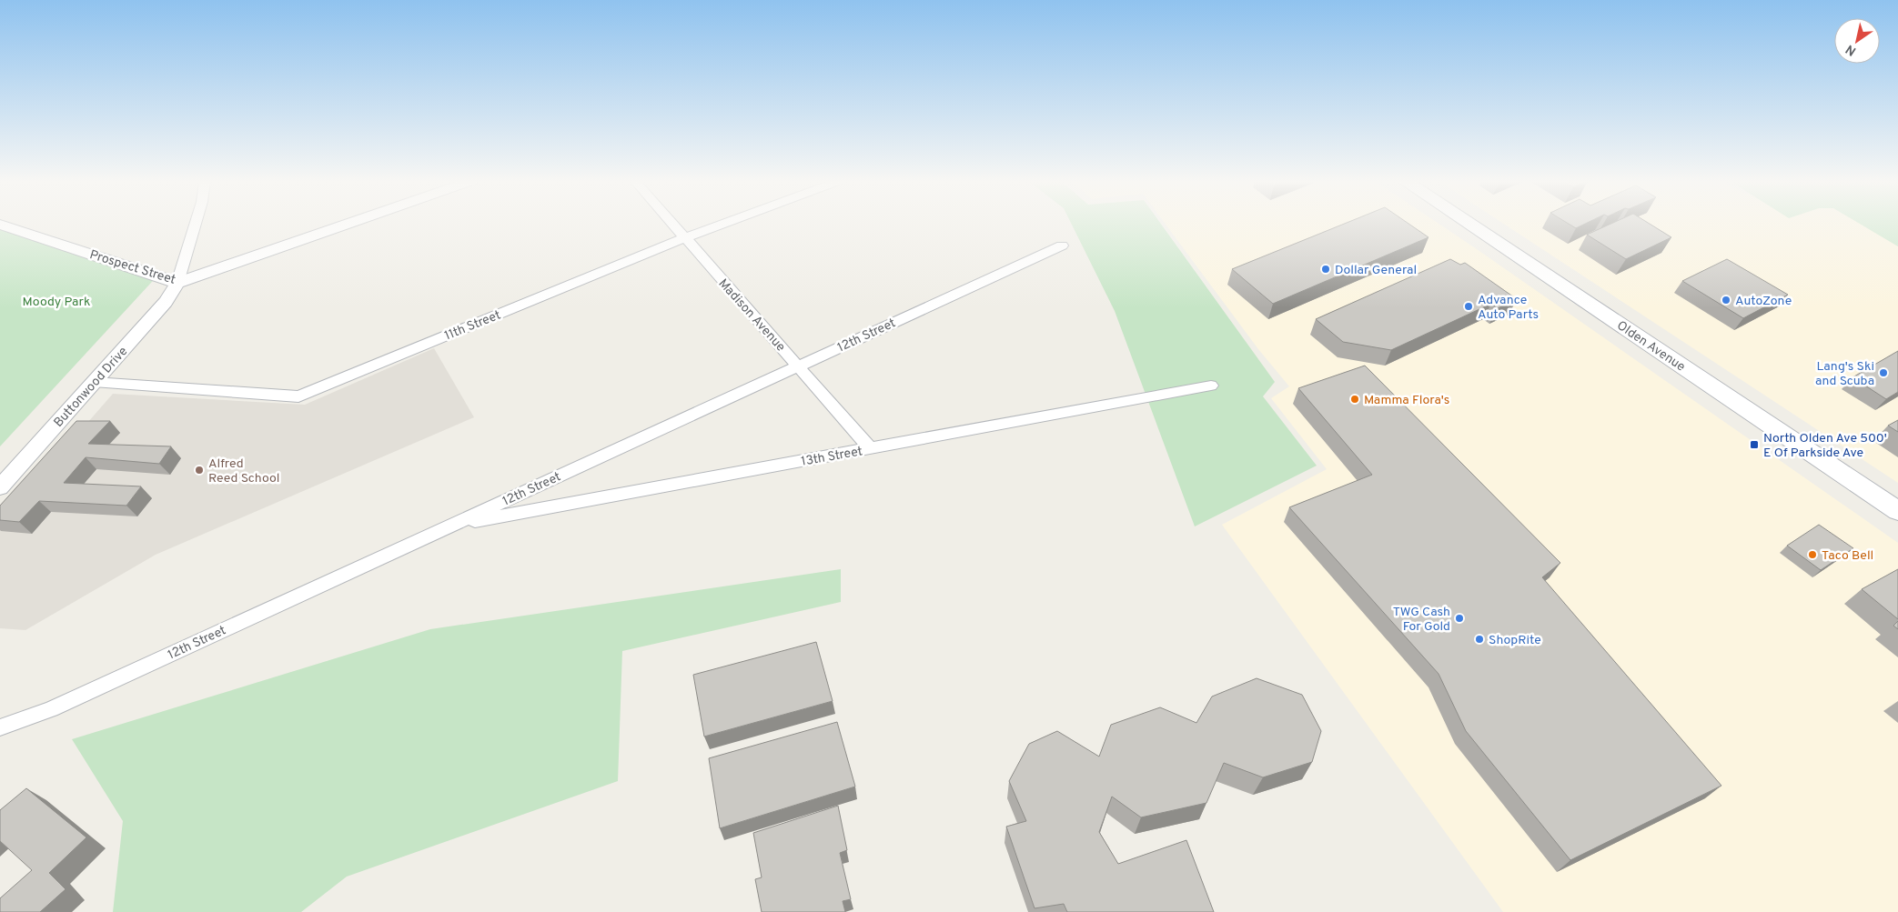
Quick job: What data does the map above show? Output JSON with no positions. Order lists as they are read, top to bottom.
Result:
{
  "streets": {
    "main road": ["Olden Avenue"],
    "street": [
      "Prospect Street",
      "Madison Avenue",
      "11th Street",
      "12th Street",
      "Buttonwood Drive",
      "13th Street"
    ]
  },
  "crossings": [
    ["Prospect Street", "Buttonwood Drive"],
    ["Madison Avenue", "11th Street"],
    ["Madison Avenue", "12th Street"],
    ["Madison Avenue", "13th Street"],
    ["11th Street", "Buttonwood Drive"],
    ["12th Street", "13th Street"]
  ],
  "parks": ["Moody Park"],
  "places": {
    "other": [
      "Dollar General",
      "AutoZone",
      "Advance Auto Parts",
      "Lang's Ski and Scuba",
      "Mamma Flora's",
      "Alfred Reed School",
      "Taco Bell",
      "TWG Cash For Gold",
      "ShopRite"
    ],
    "transit": ["North Olden Ave 500' E Of Parkside Ave"]
  },
  "north": "bottom left"
}
